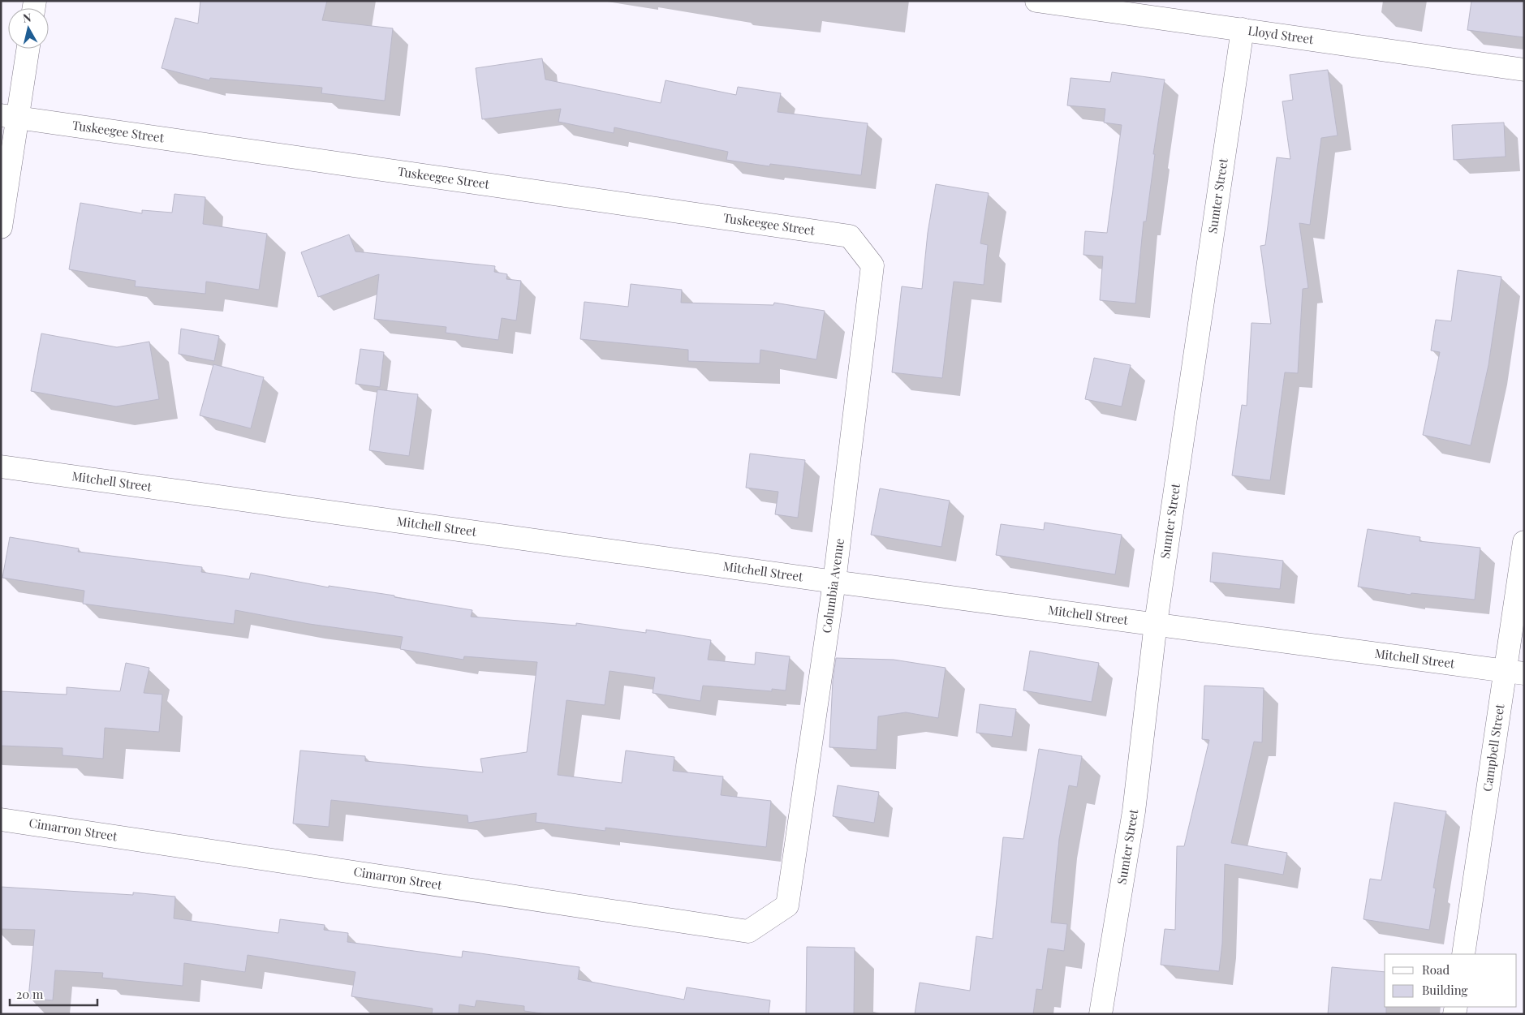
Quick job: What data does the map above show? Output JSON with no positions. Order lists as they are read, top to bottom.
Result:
{
  "streets": {
    "street": [
      "Lloyd Street",
      "Tuskeegee Street",
      "Sumter Street",
      "Mitchell Street",
      "Columbia Avenue",
      "Campbell Street",
      "Cimarron Street"
    ]
  },
  "crossings": [
    ["Lloyd Street", "Sumter Street"],
    ["Tuskeegee Street", "Columbia Avenue"],
    ["Sumter Street", "Mitchell Street"],
    ["Mitchell Street", "Columbia Avenue"],
    ["Mitchell Street", "Campbell Street"],
    ["Columbia Avenue", "Cimarron Street"]
  ],
  "legend": ["Road", "Building"],
  "scale_bar": "20 m",
  "north": "top"
}
